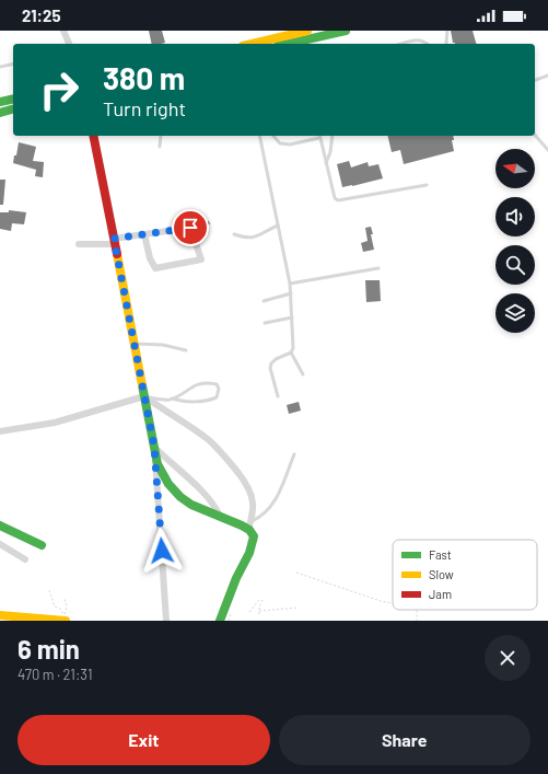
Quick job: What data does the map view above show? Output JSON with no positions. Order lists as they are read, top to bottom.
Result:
{
  "legend": ["Fast", "Slow", "Jam"],
  "north": "left",
  "page": {
    "status": "21:25",
    "turn": ["380 m", "Turn right"],
    "heading": ["6 min", "470 m · 21:31"],
    "buttons": ["Exit", "Share"]
  }
}
